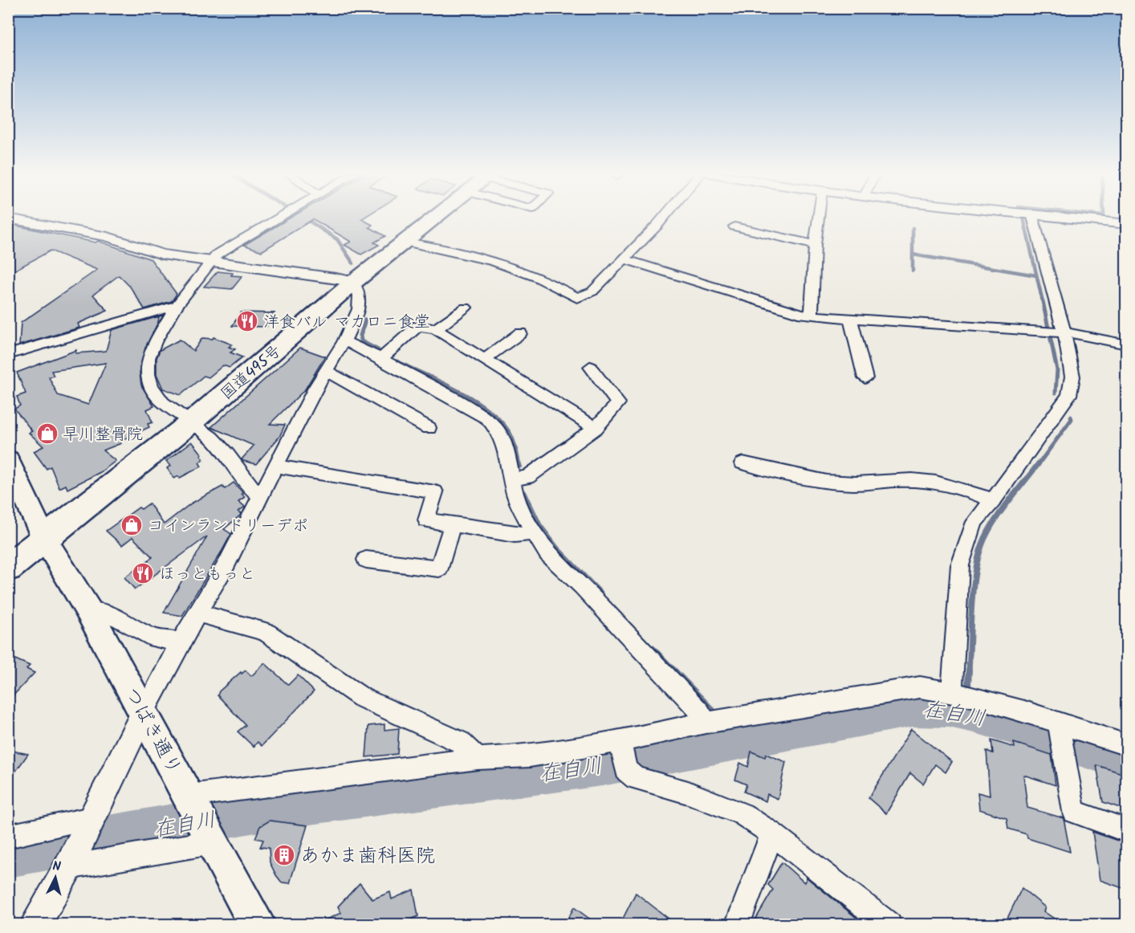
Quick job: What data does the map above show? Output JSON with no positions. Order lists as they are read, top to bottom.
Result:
{
  "streets": {
    "highway": ["国道495号"],
    "main road": ["つばき通り"]
  },
  "crossings": [
    ["国道495号", "つばき通り"]
  ],
  "water": ["在自川"],
  "places": {
    "restaurant": ["洋食バル マカロニ食堂", "ほっともっと"],
    "shop": ["早川整骨院", "コインランドリーデポ"],
    "building": ["あかま歯科医院"]
  },
  "north": "top"
}
